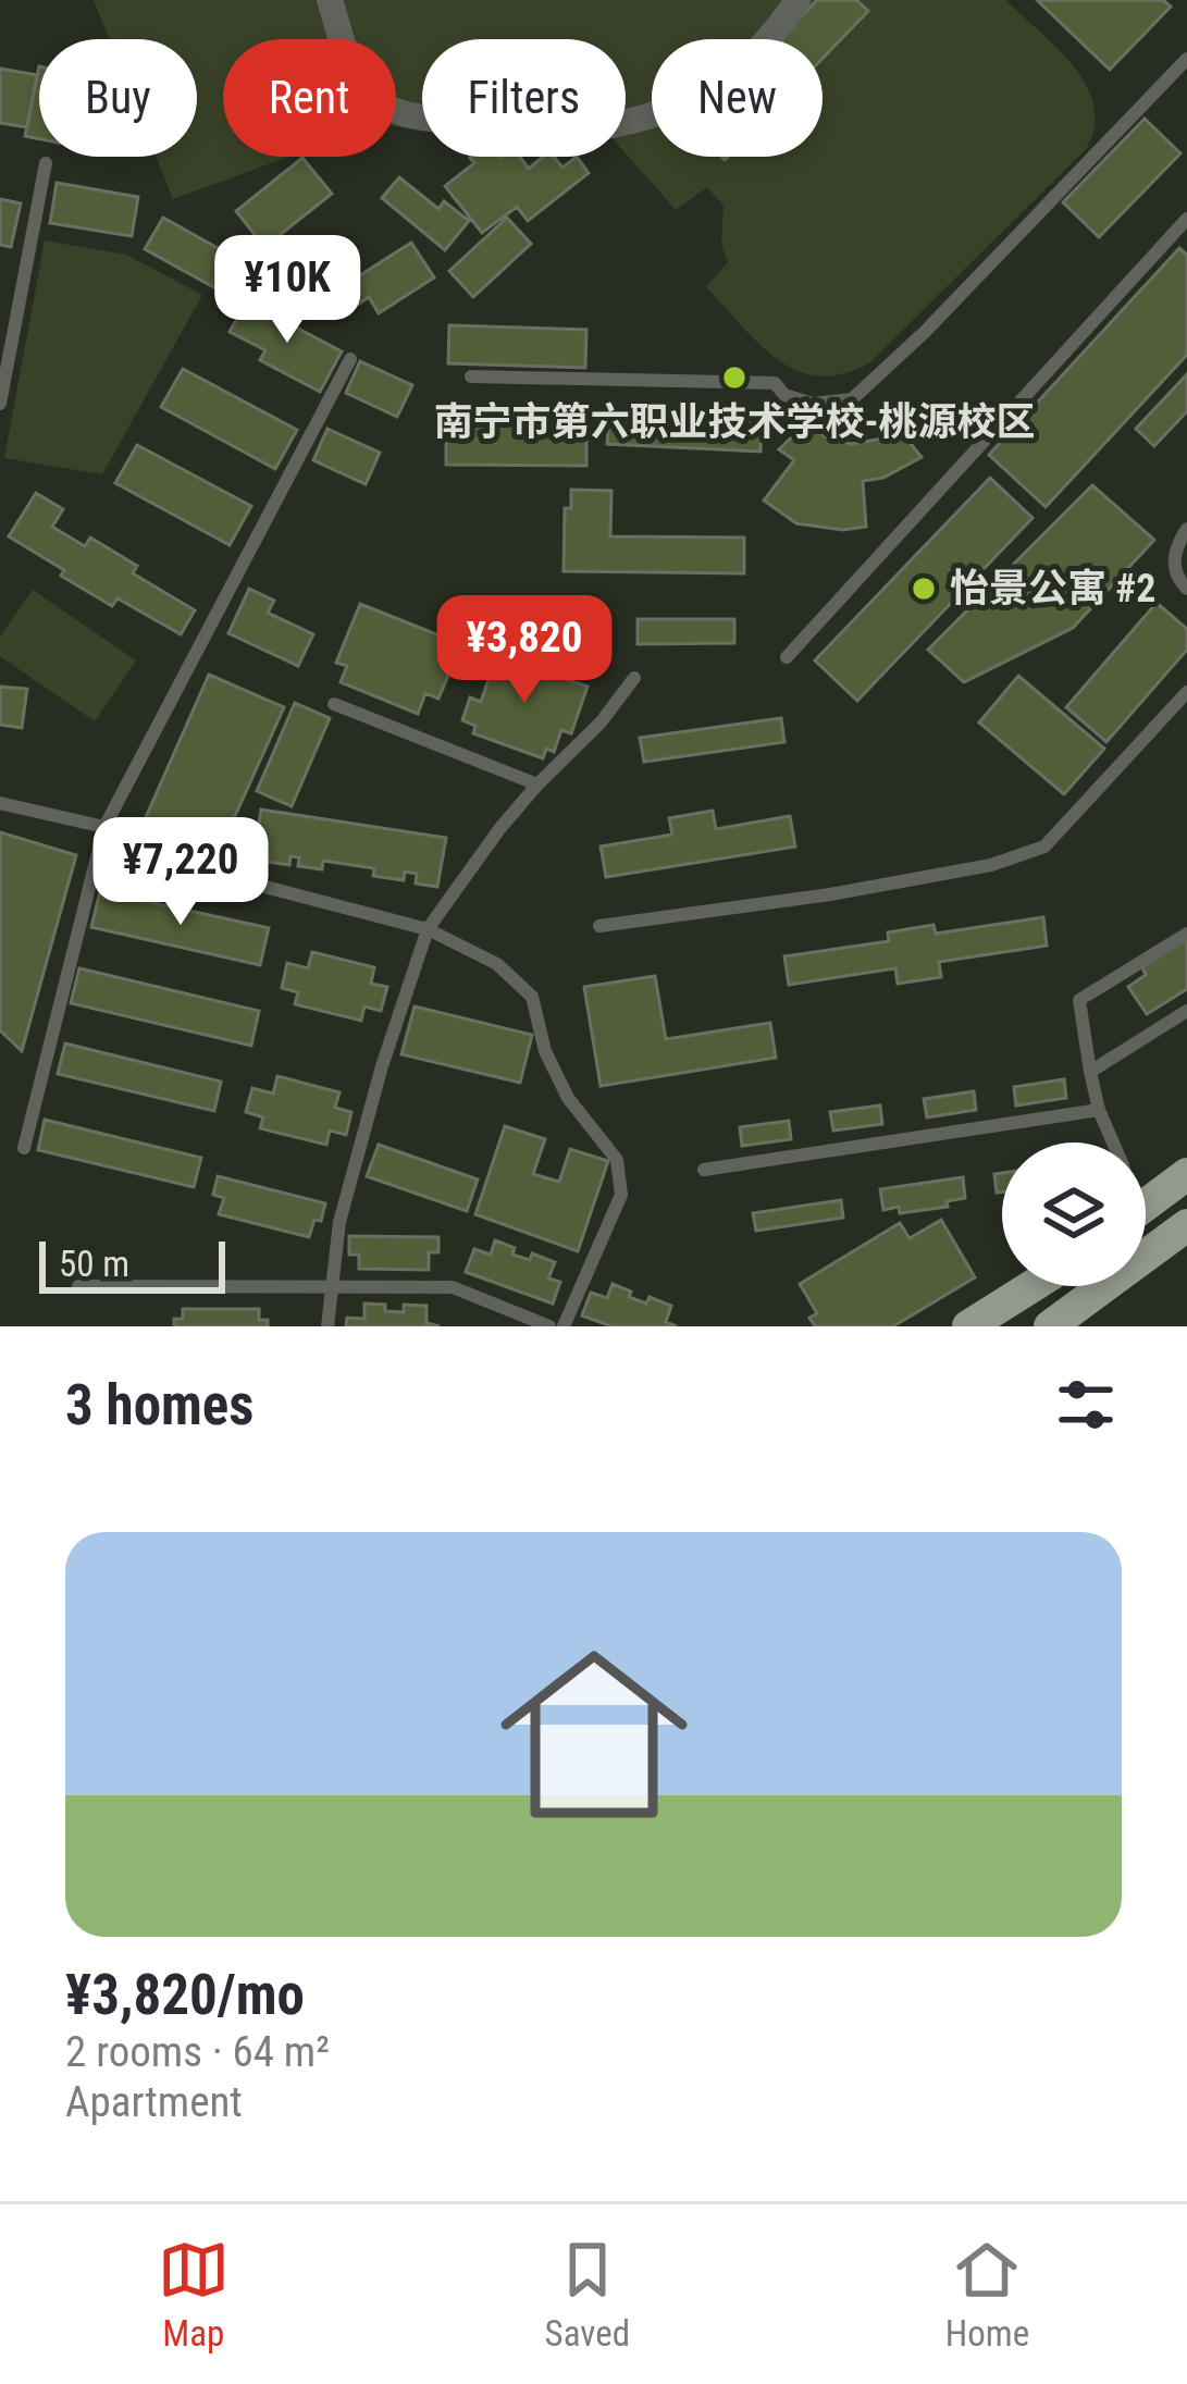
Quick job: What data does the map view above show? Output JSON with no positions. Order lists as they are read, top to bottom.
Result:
{
  "places": ["南宁市第六职业技术学校-桃源校区", "怡景公寓 #2"],
  "scale_bar": "50 m",
  "page": {
    "chip": [
      "Buy",
      "Rent",
      "Filters",
      "New"
    ],
    "price": ["¥10K", "¥3,820", "¥7,220"],
    "scale": "50 m",
    "heading": "3 homes",
    "list": [
      {
        "name": "¥3,820/mo",
        "note": "2 rooms · 64 m² · Apartment"
      }
    ],
    "tabs": ["Map", "Saved", "Home"]
  }
}
